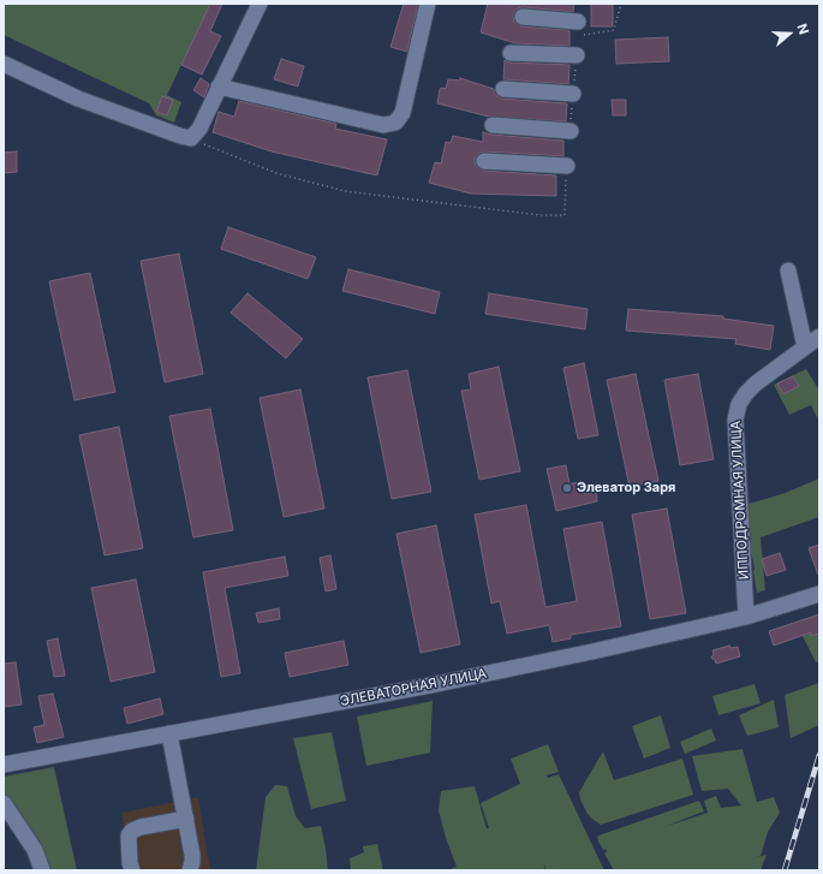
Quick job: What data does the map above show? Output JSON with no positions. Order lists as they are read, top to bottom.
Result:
{
  "streets": {
    "street": ["ИППОДРОМНАЯ УЛИЦА", "ЭЛЕВАТОРНАЯ УЛИЦА"]
  },
  "crossings": [
    ["ИППОДРОМНАЯ УЛИЦА", "ЭЛЕВАТОРНАЯ УЛИЦА"]
  ],
  "places": ["Элеватор Заря"],
  "north": "right"
}
